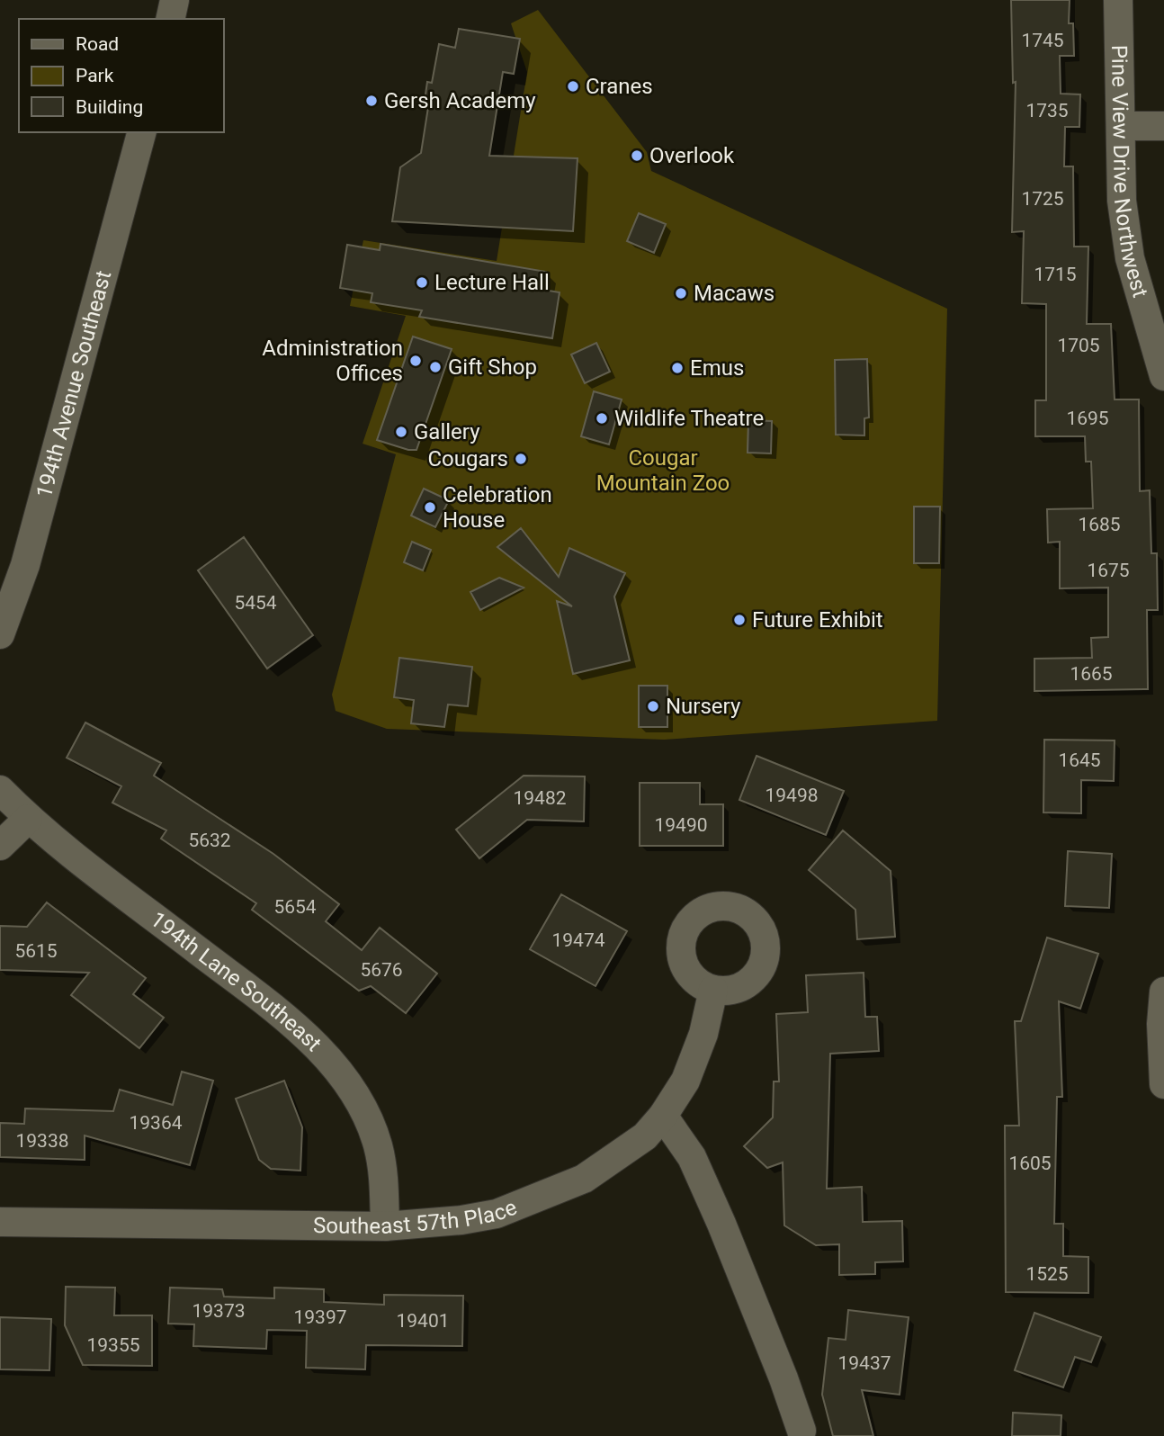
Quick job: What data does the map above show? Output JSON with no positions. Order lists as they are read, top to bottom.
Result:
{
  "streets": {
    "street": [
      "Pine View Drive Northwest",
      "194th Avenue Southeast",
      "194th Lane Southeast",
      "Southeast 57th Place"
    ]
  },
  "crossings": [
    ["194th Lane Southeast", "Southeast 57th Place"]
  ],
  "parks": ["Cougar Mountain Zoo"],
  "places": [
    "Cranes",
    "Gersh Academy",
    "Overlook",
    "Lecture Hall",
    "Macaws",
    "Administration Offices",
    "Gift Shop",
    "Emus",
    "Wildlife Theatre",
    "Gallery",
    "Cougars",
    "Celebration House",
    "Future Exhibit",
    "Nursery"
  ],
  "house_numbers": [
    "1745",
    "1735",
    "1725",
    "1715",
    "1705",
    "1695",
    "1685",
    "1675",
    "5454",
    "1665",
    "1645",
    "19498",
    "19482",
    "19490",
    "5632",
    "5654",
    "19474",
    "5615",
    "5676",
    "19364",
    "19338",
    "1605",
    "1525",
    "19373",
    "19397",
    "19401",
    "19355",
    "19437"
  ],
  "legend": ["Road", "Park", "Building"]
}
